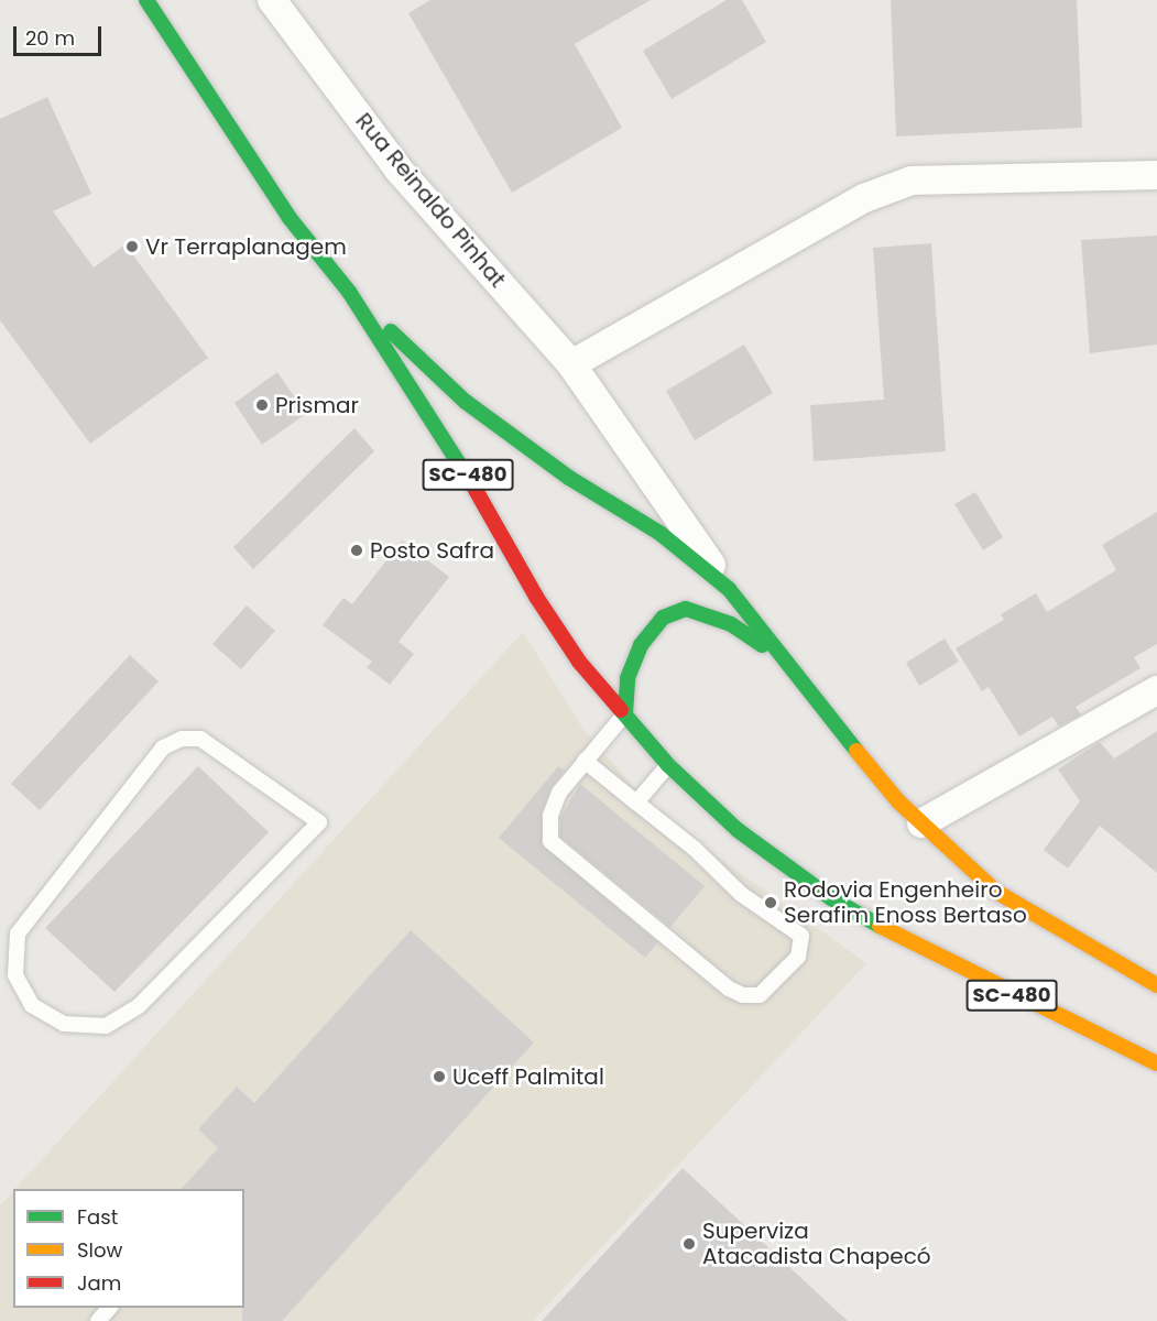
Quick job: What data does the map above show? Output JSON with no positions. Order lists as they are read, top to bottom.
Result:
{
  "streets": {
    "main road": ["SC-480"],
    "street": ["Rua Reinaldo Pinhat"]
  },
  "places": [
    "Vr Terraplanagem",
    "Prismar",
    "Posto Safra",
    "Rodovia Engenheiro Serafim Enoss Bertaso",
    "Uceff Palmital",
    "Superviza Atacadista Chapecó"
  ],
  "legend": ["Fast", "Slow", "Jam"],
  "scale_bar": "20 m"
}
